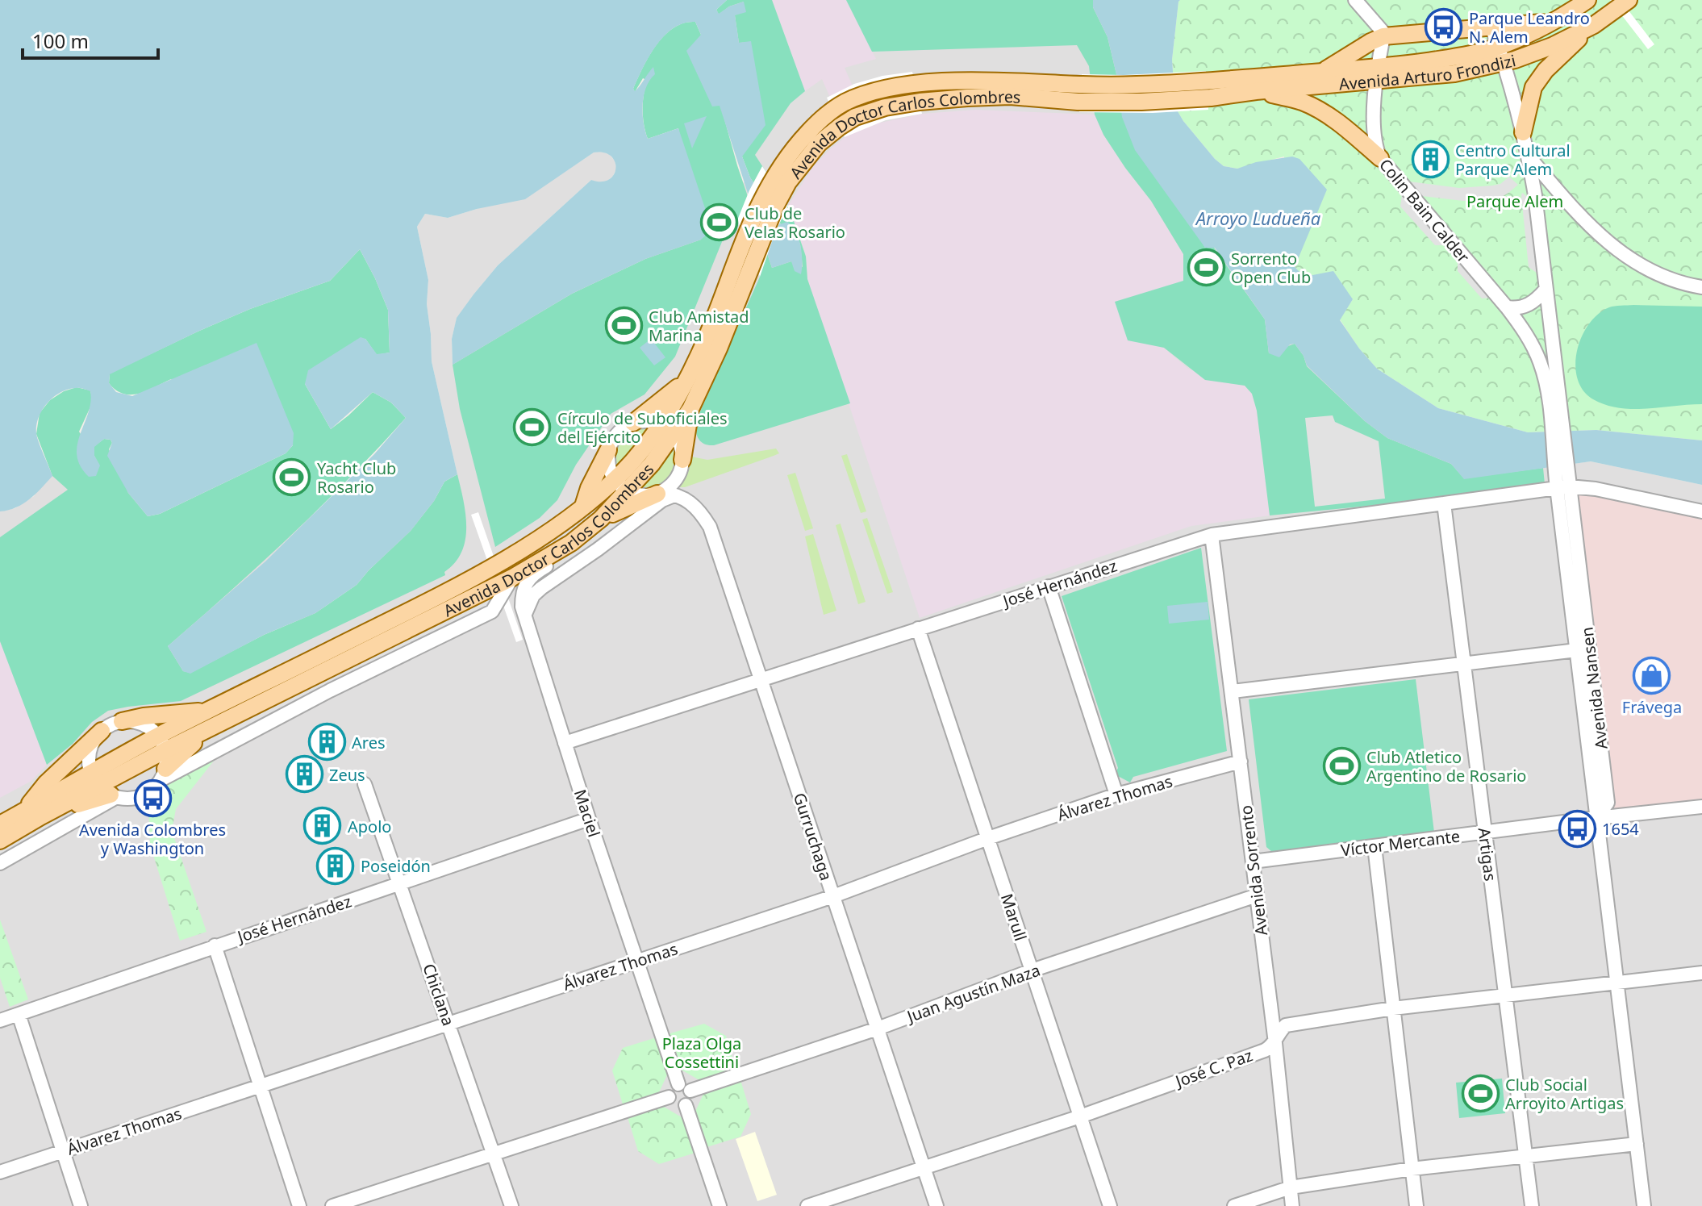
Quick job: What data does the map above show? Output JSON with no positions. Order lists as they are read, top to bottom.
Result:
{
  "streets": {
    "main road": ["Avenida Arturo Frondizi", "Avenida Doctor Carlos Colombres"],
    "street": [
      "Colin Bain Calder",
      "José Hernández",
      "Avenida Nansen",
      "Álvarez Thomas",
      "Maciel",
      "Gurruchaga",
      "Víctor Mercante",
      "Artigas",
      "Avenida Sorrento",
      "Marull",
      "Juan Agustín Maza",
      "Chiclana",
      "José C. Paz"
    ]
  },
  "crossings": [
    ["Avenida Arturo Frondizi", "Avenida Doctor Carlos Colombres"],
    ["Avenida Arturo Frondizi", "Colin Bain Calder"],
    ["Avenida Arturo Frondizi", "Avenida Nansen"],
    ["Avenida Doctor Carlos Colombres", "Maciel"],
    ["Colin Bain Calder", "Avenida Nansen"],
    ["José Hernández", "Avenida Nansen"],
    ["José Hernández", "Maciel"],
    ["José Hernández", "Gurruchaga"],
    ["José Hernández", "Artigas"],
    ["José Hernández", "Avenida Sorrento"],
    ["José Hernández", "Marull"],
    ["José Hernández", "Chiclana"],
    ["Avenida Nansen", "Víctor Mercante"],
    ["Álvarez Thomas", "Maciel"],
    ["Álvarez Thomas", "Gurruchaga"],
    ["Álvarez Thomas", "Avenida Sorrento"],
    ["Álvarez Thomas", "Marull"],
    ["Álvarez Thomas", "Chiclana"],
    ["Maciel", "Juan Agustín Maza"],
    ["Gurruchaga", "Juan Agustín Maza"],
    ["Gurruchaga", "José C. Paz"],
    ["Víctor Mercante", "Artigas"],
    ["Víctor Mercante", "Avenida Sorrento"],
    ["Artigas", "José C. Paz"],
    ["Avenida Sorrento", "Juan Agustín Maza"],
    ["Avenida Sorrento", "José C. Paz"],
    ["Marull", "Juan Agustín Maza"],
    ["Marull", "José C. Paz"]
  ],
  "water": ["Arroyo Ludueña"],
  "parks": ["Parque Alem", "Plaza Olga Cossettini"],
  "places": {
    "bus stop": ["Parque Leandro N. Alem", "Avenida Colombres y Washington", "1654"],
    "building": [
      "Centro Cultural Parque Alem",
      "Ares",
      "Zeus",
      "Apolo",
      "Poseidón"
    ],
    "sports": [
      "Club de Velas Rosario",
      "Sorrento Open Club",
      "Club Amistad Marina",
      "Círculo de Suboficiales del Ejército",
      "Yacht Club Rosario",
      "Club Atletico Argentino de Rosario",
      "Club Social Arroyito Artigas"
    ],
    "shop": ["Frávega"]
  },
  "scale_bar": "100 m"
}
